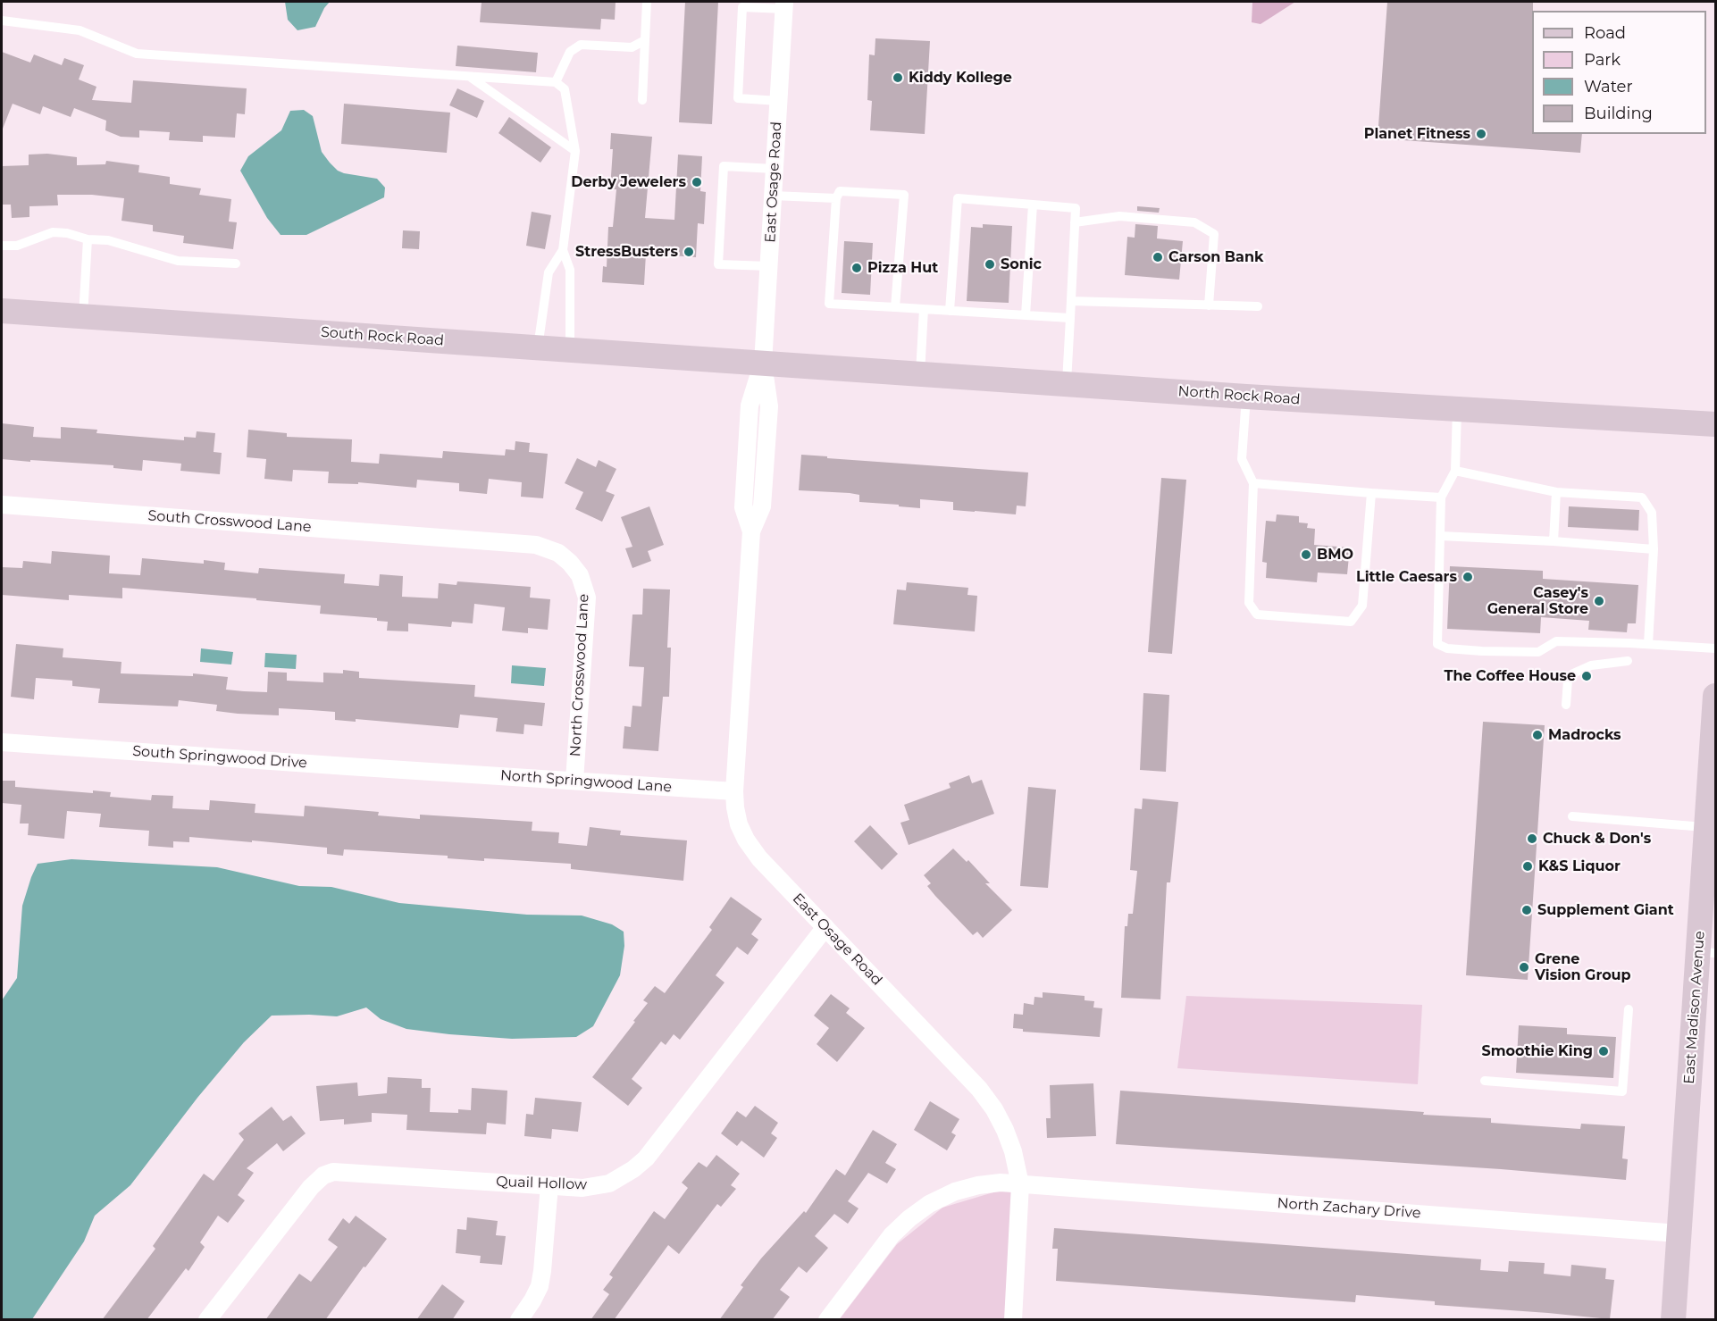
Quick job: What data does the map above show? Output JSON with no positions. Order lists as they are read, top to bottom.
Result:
{
  "streets": {
    "main road": ["South Rock Road", "North Rock Road", "East Madison Avenue"],
    "street": [
      "East Osage Road",
      "South Crosswood Lane",
      "North Crosswood Lane",
      "South Springwood Drive",
      "North Springwood Lane",
      "Quail Hollow",
      "North Zachary Drive"
    ]
  },
  "crossings": [
    ["East Osage Road", "South Rock Road"],
    ["East Osage Road", "North Rock Road"],
    ["East Osage Road", "North Springwood Lane"],
    ["East Osage Road", "Quail Hollow"],
    ["East Osage Road", "North Zachary Drive"],
    ["South Rock Road", "North Rock Road"],
    ["South Crosswood Lane", "North Crosswood Lane"],
    ["North Crosswood Lane", "North Springwood Lane"],
    ["South Springwood Drive", "North Springwood Lane"],
    ["East Madison Avenue", "North Zachary Drive"]
  ],
  "places": [
    "Kiddy Kollege",
    "Planet Fitness",
    "Derby Jewelers",
    "StressBusters",
    "Carson Bank",
    "Sonic",
    "Pizza Hut",
    "BMO",
    "Little Caesars",
    "Casey's General Store",
    "The Coffee House",
    "Madrocks",
    "Chuck & Don's",
    "K&S Liquor",
    "Supplement Giant",
    "Grene Vision Group",
    "Smoothie King"
  ],
  "legend": [
    "Road",
    "Park",
    "Water",
    "Building"
  ]
}
